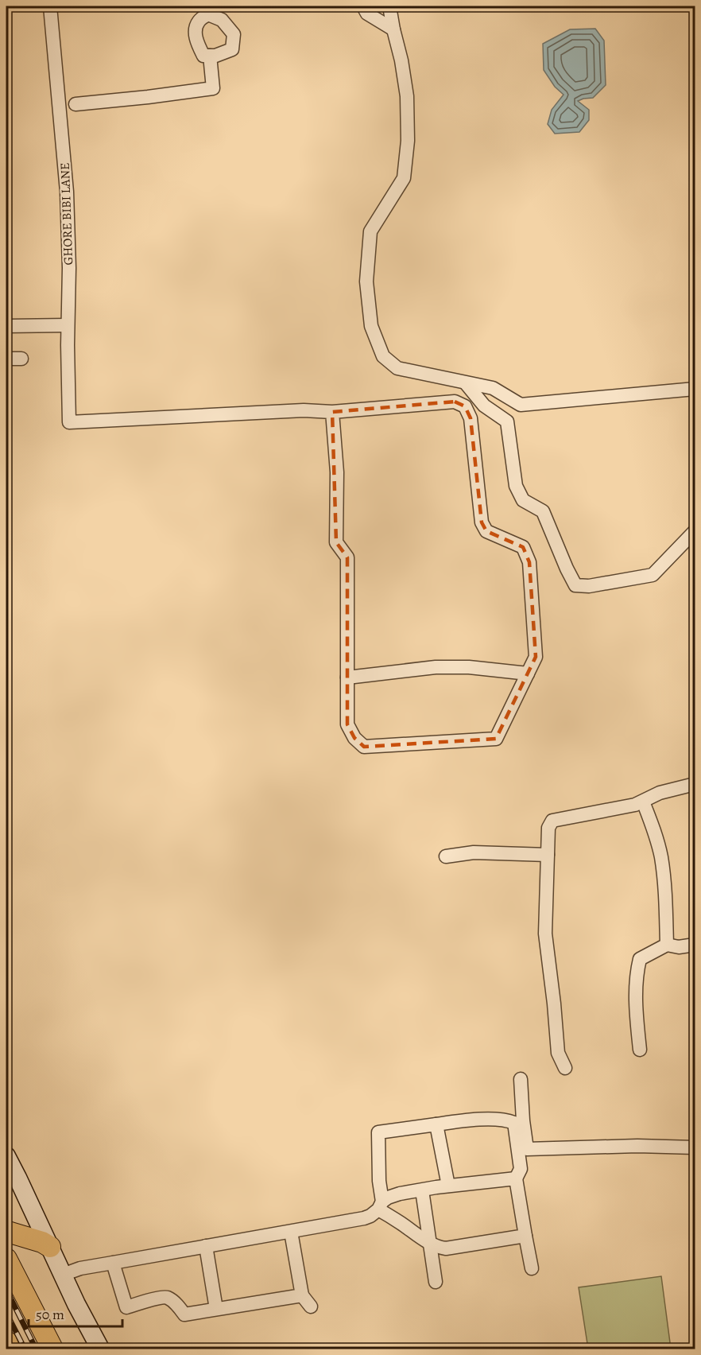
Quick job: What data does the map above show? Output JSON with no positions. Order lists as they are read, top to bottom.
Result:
{
  "streets": {
    "street": ["GHORE BIBI LANE"]
  },
  "scale_bar": "50 m"
}
